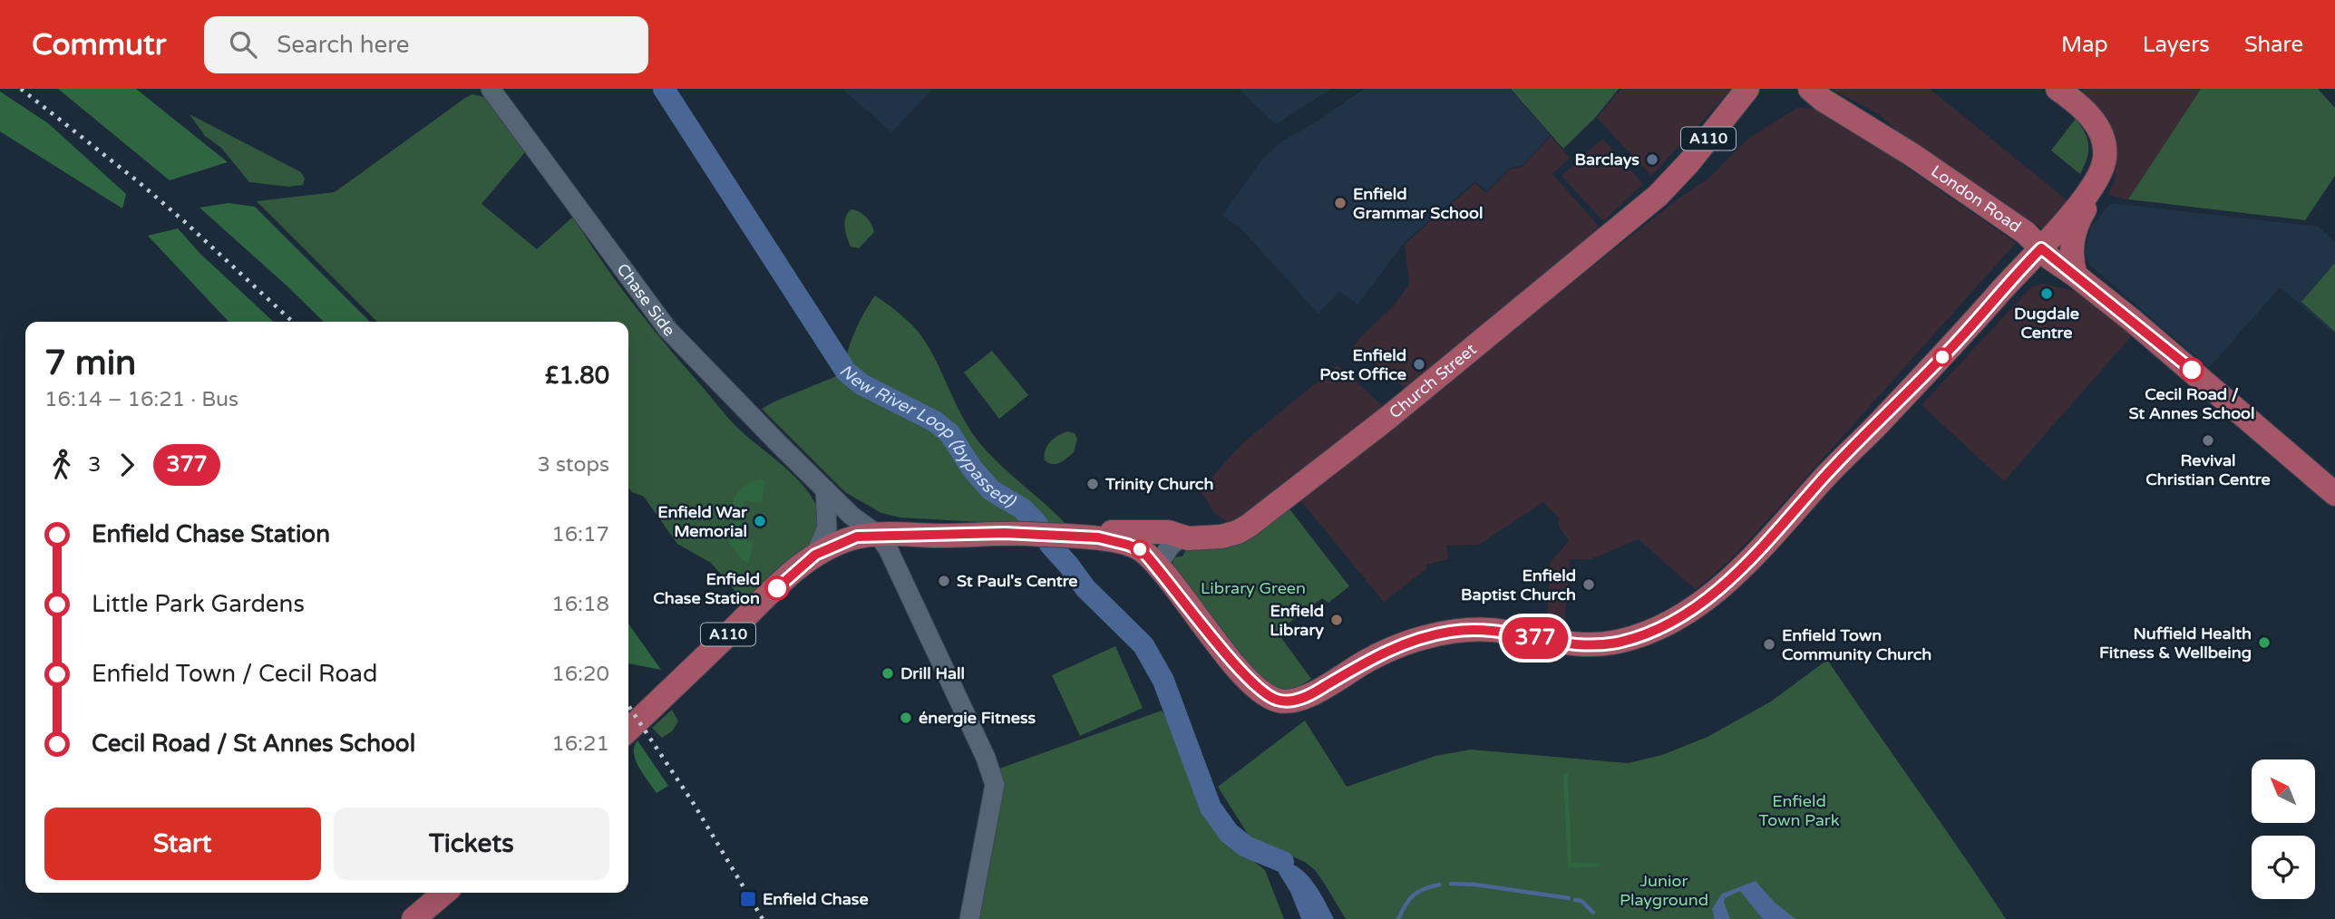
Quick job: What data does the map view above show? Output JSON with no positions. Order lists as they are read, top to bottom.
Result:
{
  "streets": {
    "main road": ["A110", "London Road", "Church Street"],
    "street": ["Chase Side"]
  },
  "crossings": [
    ["A110", "Chase Side"],
    ["A110", "Church Street"]
  ],
  "water": ["New River Loop (bypassed)"],
  "parks": ["Library Green", "Enfield Town Park", "Junior Playground"],
  "places": {
    "other": [
      "Barclays",
      "Enfield Grammar School",
      "Dugdale Centre",
      "Enfield Post Office",
      "Cecil Road / St Annes School",
      "Revival Christian Centre",
      "Trinity Church",
      "Enfield War Memorial",
      "St Paul's Centre",
      "Enfield Baptist Church",
      "Enfield Chase Station",
      "Enfield Library",
      "Nuffield Health Fitness & Wellbeing",
      "Enfield Town Community Church",
      "Drill Hall",
      "énergie Fitness"
    ],
    "transit": ["Enfield Chase"]
  },
  "lines": ["bus line 377"],
  "north": "top left",
  "page": {
    "header": "Commutr",
    "search": "Search here",
    "nav": ["Map", "Layers", "Share"],
    "on_map": "377",
    "heading": ["7 min", "16:14 – 16:21 · Bus", "£1.80"],
    "legs": ["3", "377", "3 stops"],
    "list": [
      {
        "name": "Enfield Chase Station",
        "value": "16:17"
      },
      {
        "name": "Little Park Gardens",
        "value": "16:18"
      },
      {
        "name": "Enfield Town / Cecil Road",
        "value": "16:20"
      },
      {
        "name": "Cecil Road / St Annes School",
        "value": "16:21"
      }
    ],
    "buttons": ["Start", "Tickets"]
  }
}
